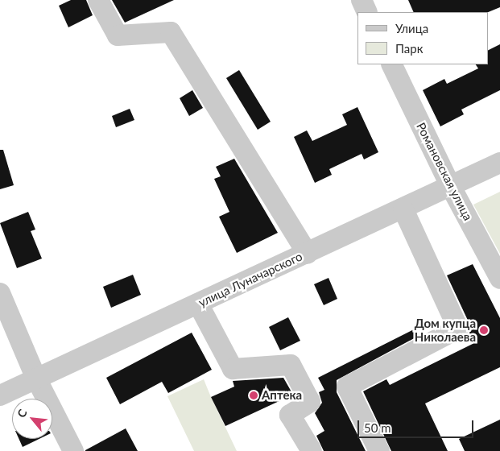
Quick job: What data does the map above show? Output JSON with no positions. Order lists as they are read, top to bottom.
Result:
{
  "streets": {
    "street": ["Романовская улица", "улица Луначарского"]
  },
  "crossings": [
    ["Романовская улица", "улица Луначарского"]
  ],
  "places": ["Дом купца Николаева", "Аптека"],
  "legend": ["Улица", "Парк"],
  "scale_bar": "50 m",
  "north": "top left"
}
